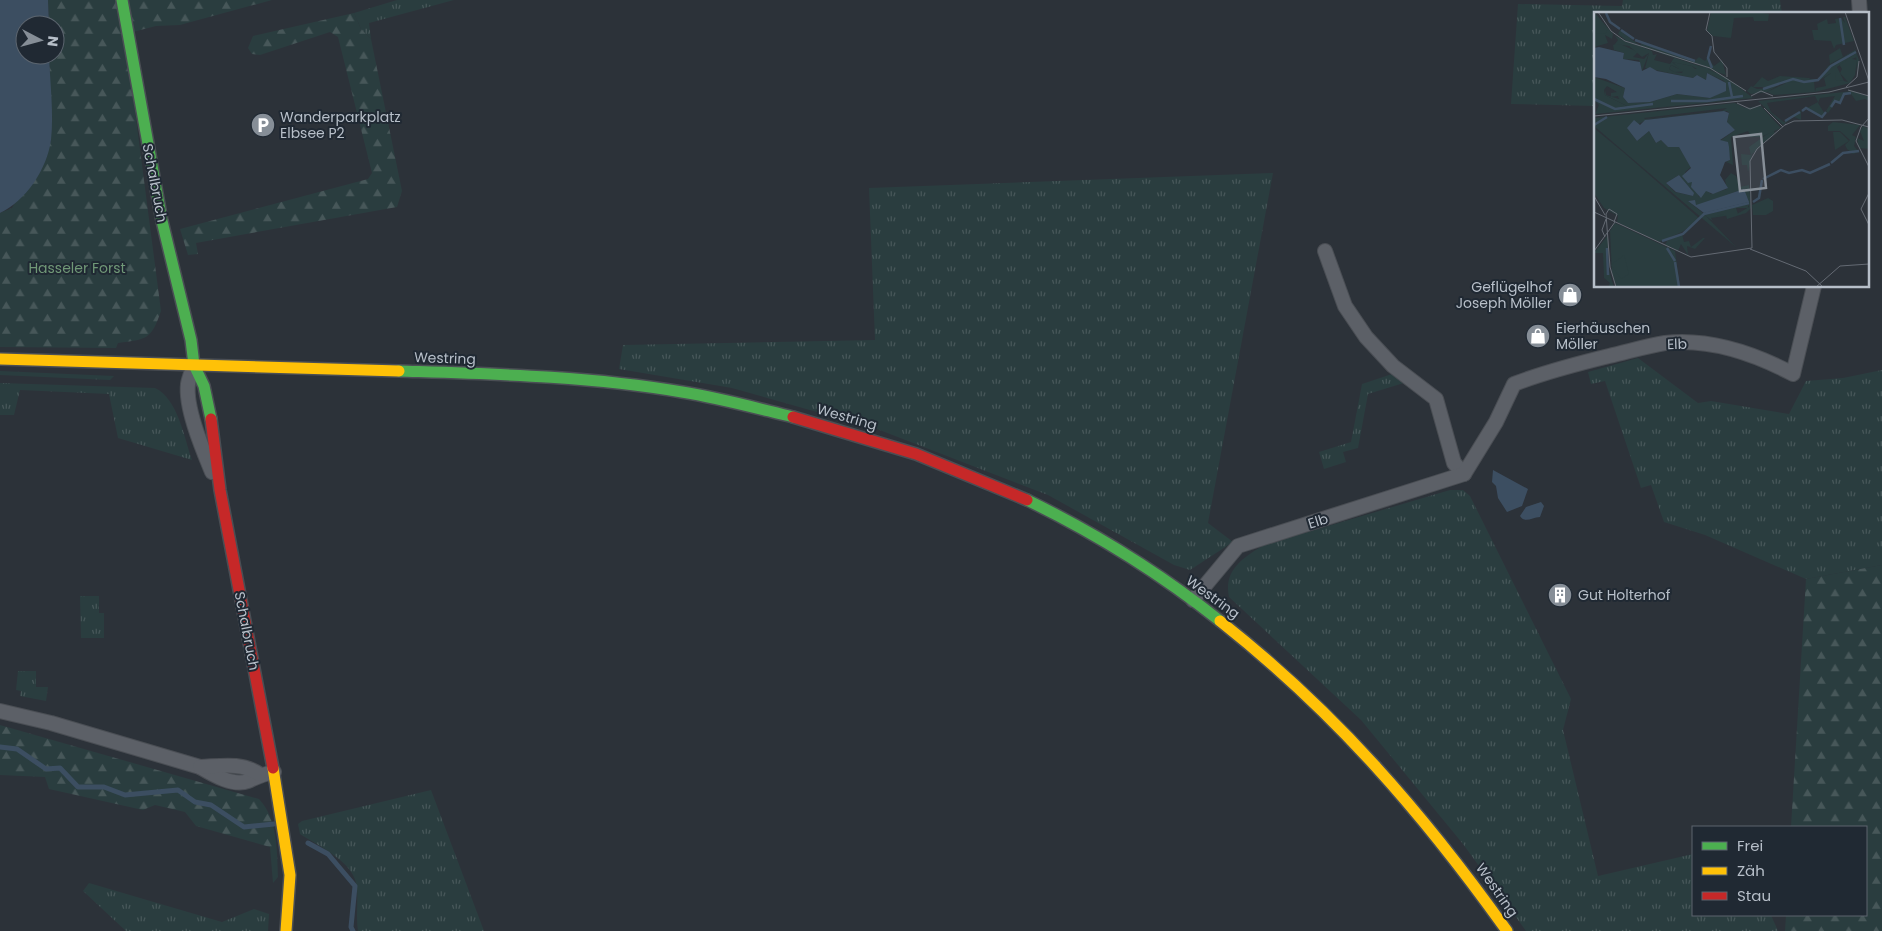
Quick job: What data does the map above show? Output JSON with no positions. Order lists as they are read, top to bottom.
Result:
{
  "streets": {
    "main road": ["Schalbruch", "Westring"],
    "street": ["Elb"]
  },
  "crossings": [
    ["Schalbruch", "Westring"],
    ["Elb", "Westring"]
  ],
  "parks": ["Hasseler Forst"],
  "places": {
    "parking": ["Wanderparkplatz Elbsee P2"],
    "shop": ["Geflügelhof Joseph Möller", "Eierhäuschen Möller"],
    "building": ["Gut Holterhof"]
  },
  "legend": ["Frei", "Zäh", "Stau"],
  "north": "right"
}
